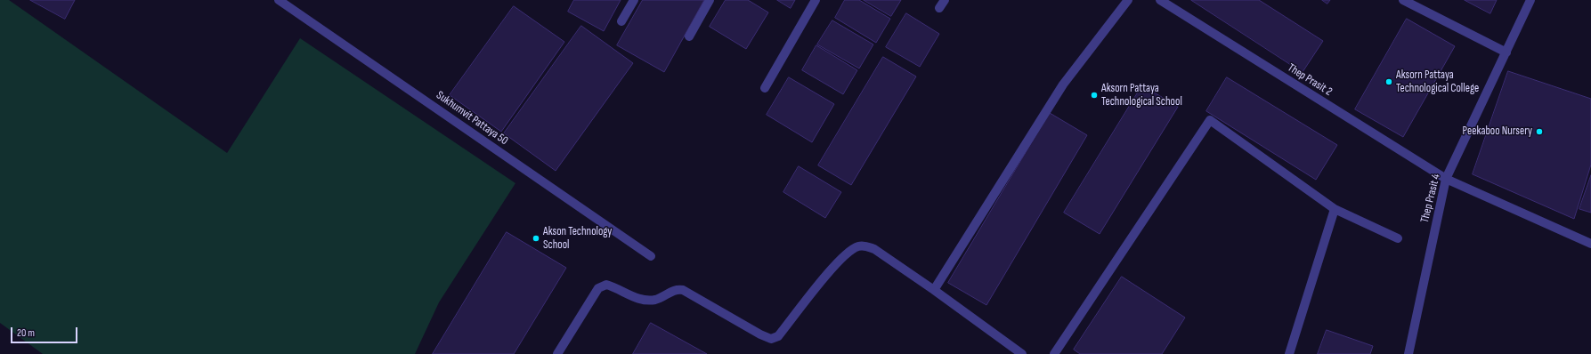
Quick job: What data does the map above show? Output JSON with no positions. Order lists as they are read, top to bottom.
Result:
{
  "streets": {
    "street": ["Thep Prasit 2", "Sukhumvit Pattaya 50", "Thep Prasit 4"]
  },
  "crossings": [
    ["Thep Prasit 2", "Thep Prasit 4"]
  ],
  "places": [
    "Aksorn Pattaya Technological College",
    "Aksorn Pattaya Technological School",
    "Peekaboo Nursery",
    "Akson Technology School"
  ],
  "scale_bar": "20 m"
}
